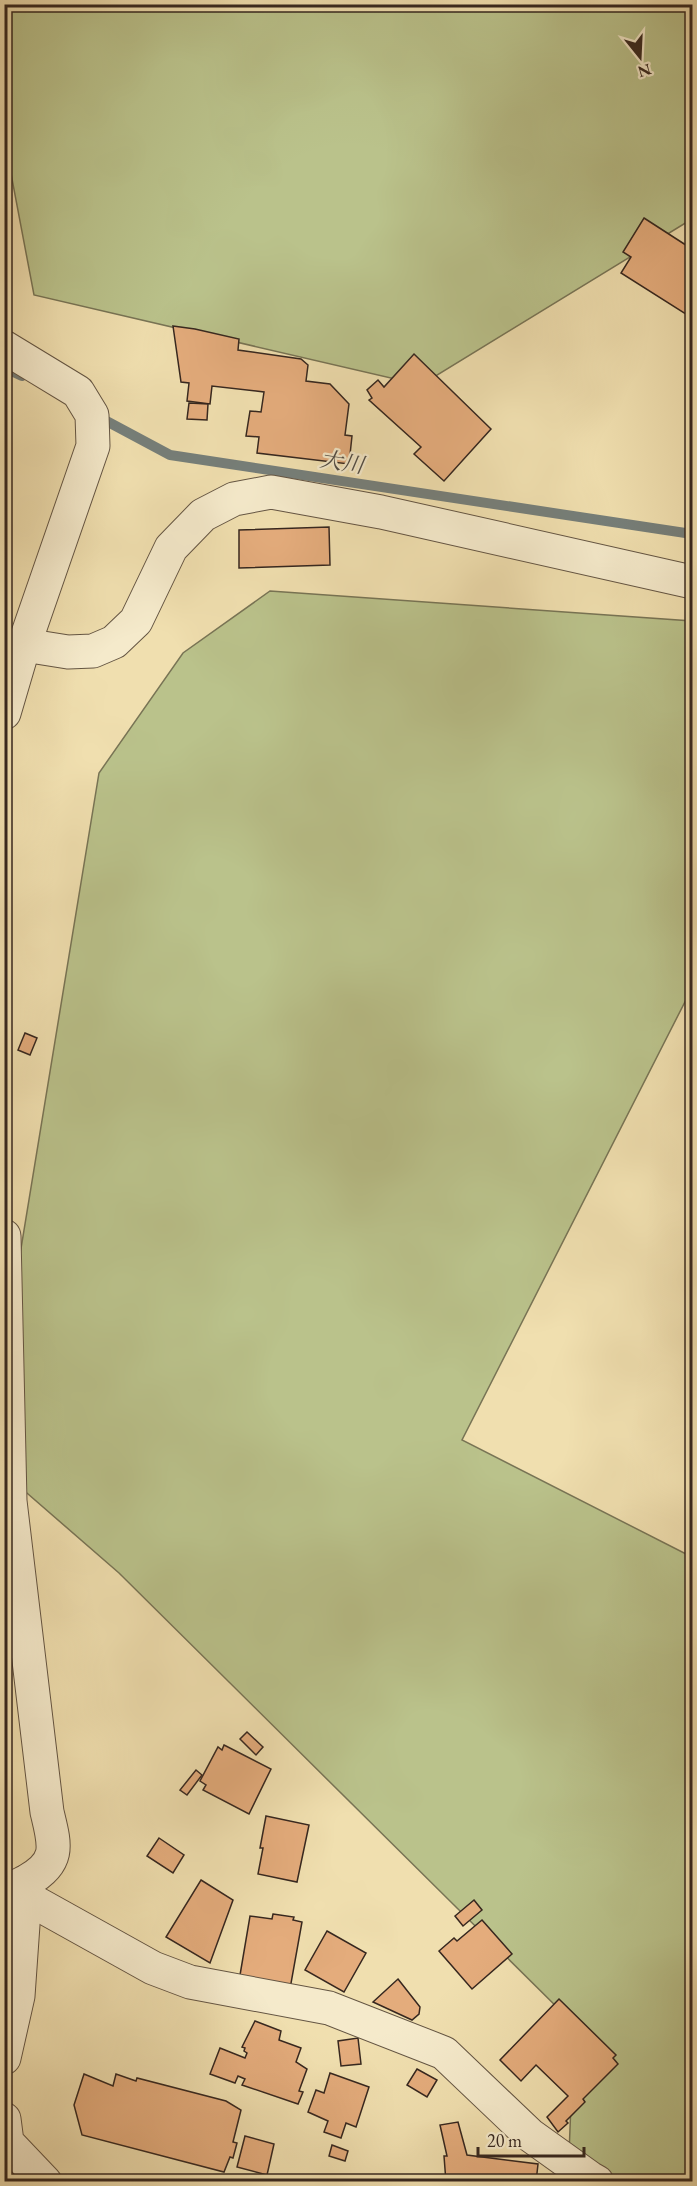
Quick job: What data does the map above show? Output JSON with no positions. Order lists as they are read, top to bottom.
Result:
{
  "water": ["大川"],
  "scale_bar": "20 m",
  "north": "bottom"
}
